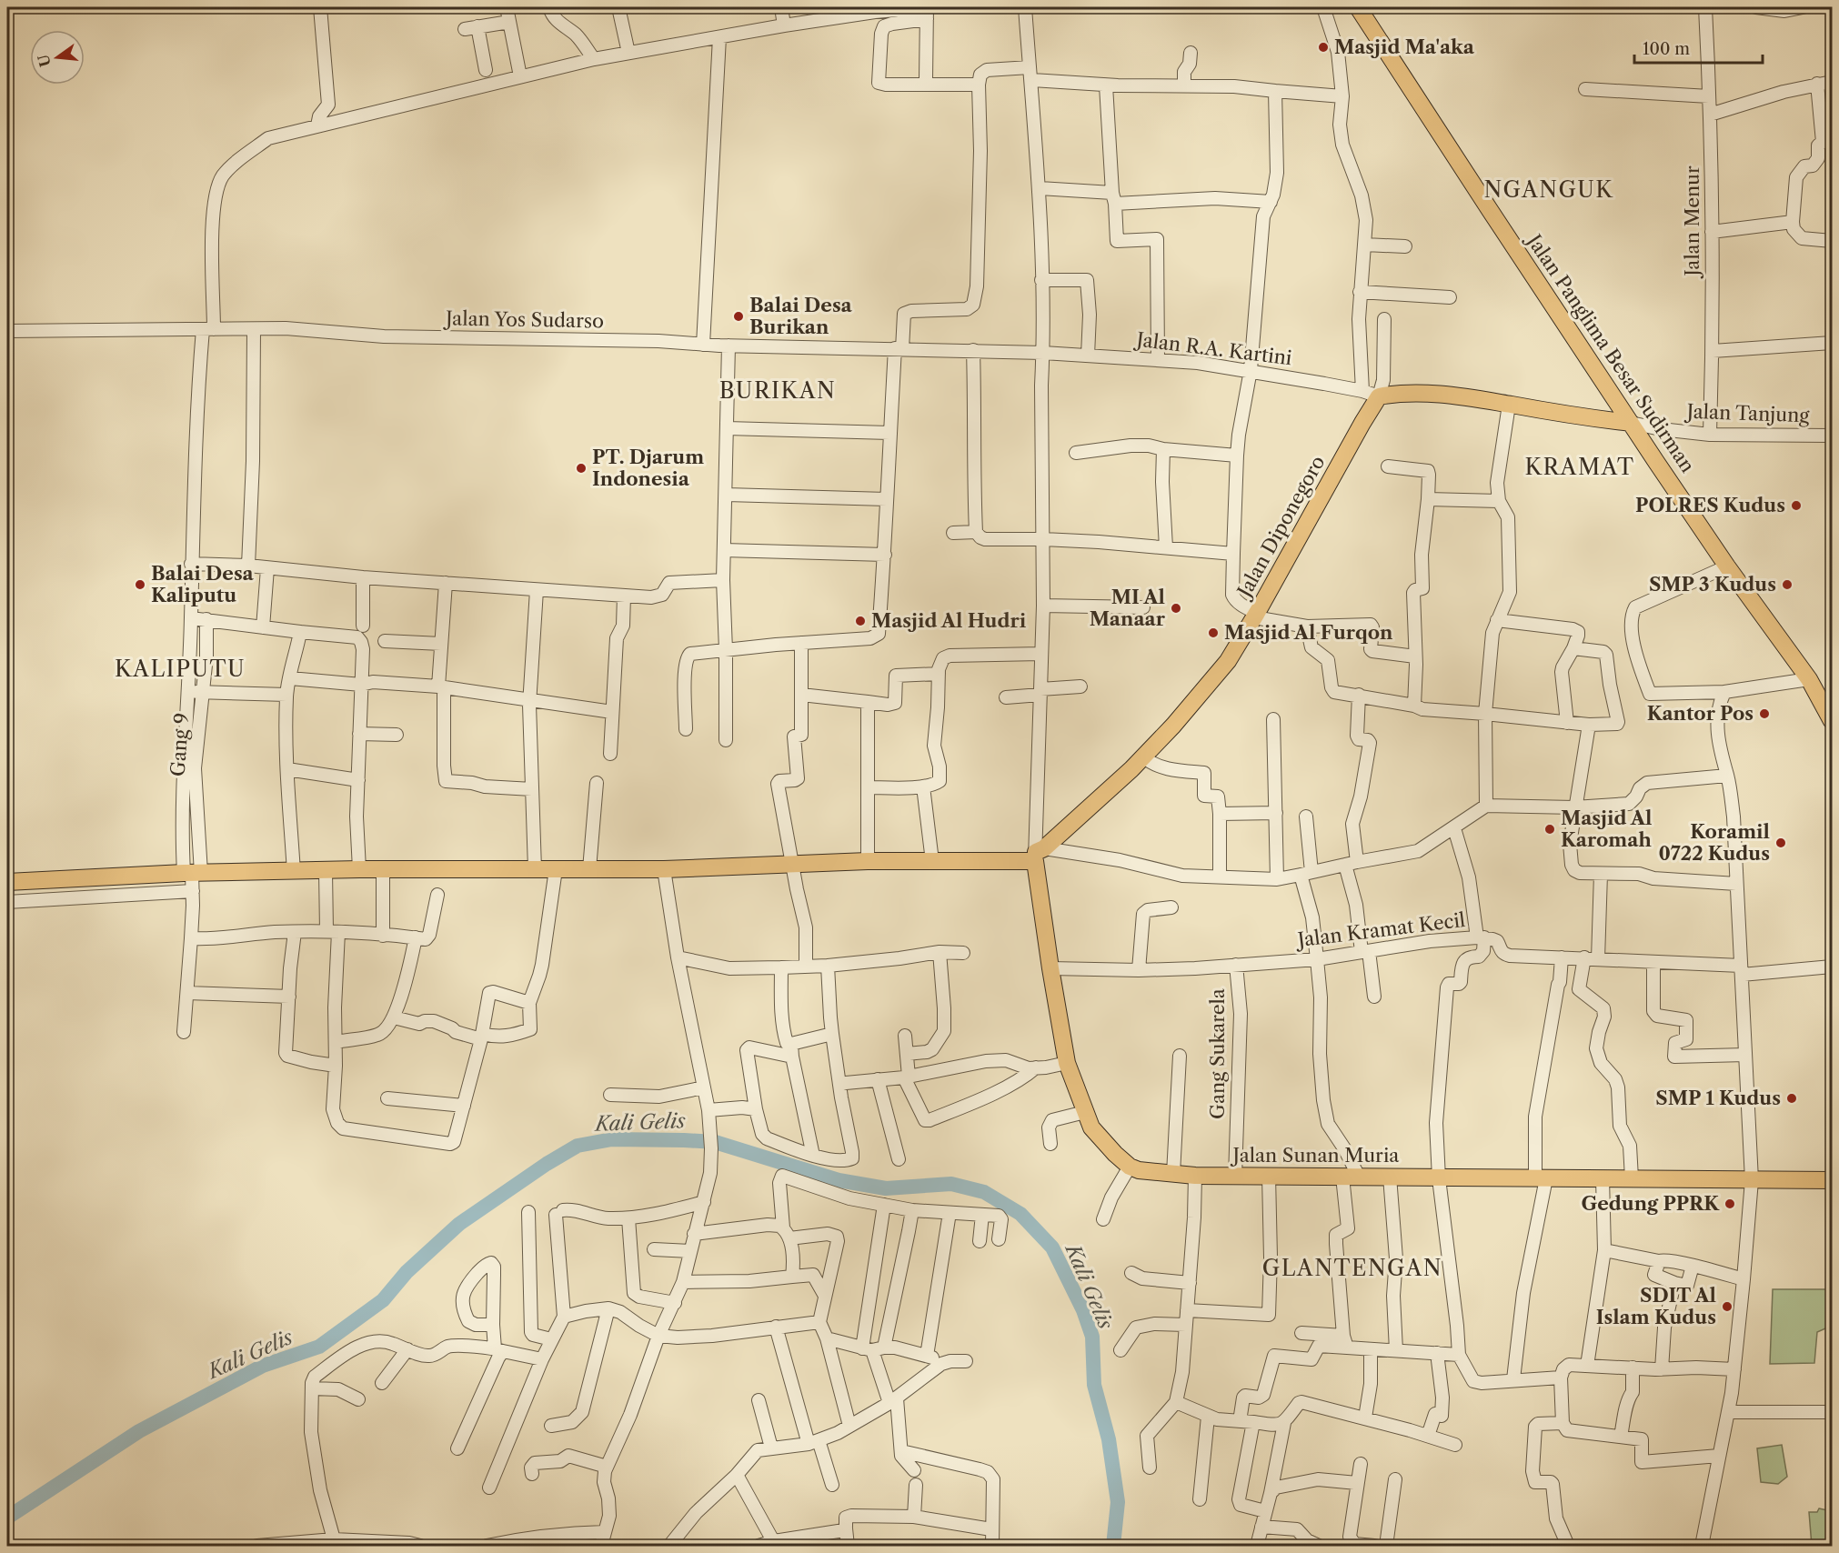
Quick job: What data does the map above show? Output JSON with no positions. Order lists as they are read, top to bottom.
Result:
{
  "streets": {
    "main road": ["Jalan Panglima Besar Sudirman", "Jalan Diponegoro", "Jalan Sunan Muria"],
    "street": [
      "Jalan Menur",
      "Jalan Yos Sudarso",
      "Jalan R.A. Kartini",
      "Jalan Tanjung",
      "Gang 9",
      "Jalan Kramat Kecil",
      "Gang Sukarela"
    ]
  },
  "crossings": [
    ["Jalan Menur", "Jalan Tanjung"],
    ["Jalan Yos Sudarso", "Jalan R.A. Kartini"],
    ["Jalan R.A. Kartini", "Jalan Diponegoro"],
    ["Jalan Panglima Besar Sudirman", "Jalan Tanjung"],
    ["Jalan Kramat Kecil", "Gang Sukarela"],
    ["Gang Sukarela", "Jalan Sunan Muria"]
  ],
  "districts": [
    "NGANGUK",
    "BURIKAN",
    "KRAMAT",
    "KALIPUTU",
    "GLANTENGAN"
  ],
  "water": ["Kali Gelis"],
  "places": [
    "Masjid Ma'aka",
    "Balai Desa Burikan",
    "PT. Djarum Indonesia",
    "POLRES Kudus",
    "Balai Desa Kaliputu",
    "SMP 3 Kudus",
    "MI Al Manaar",
    "Masjid Al Hudri",
    "Masjid Al Furqon",
    "Kantor Pos",
    "Masjid Al Karomah",
    "Koramil 0722 Kudus",
    "SMP 1 Kudus",
    "Gedung PPRK",
    "SDIT Al Islam Kudus"
  ],
  "scale_bar": "100 m",
  "north": "left"
}
